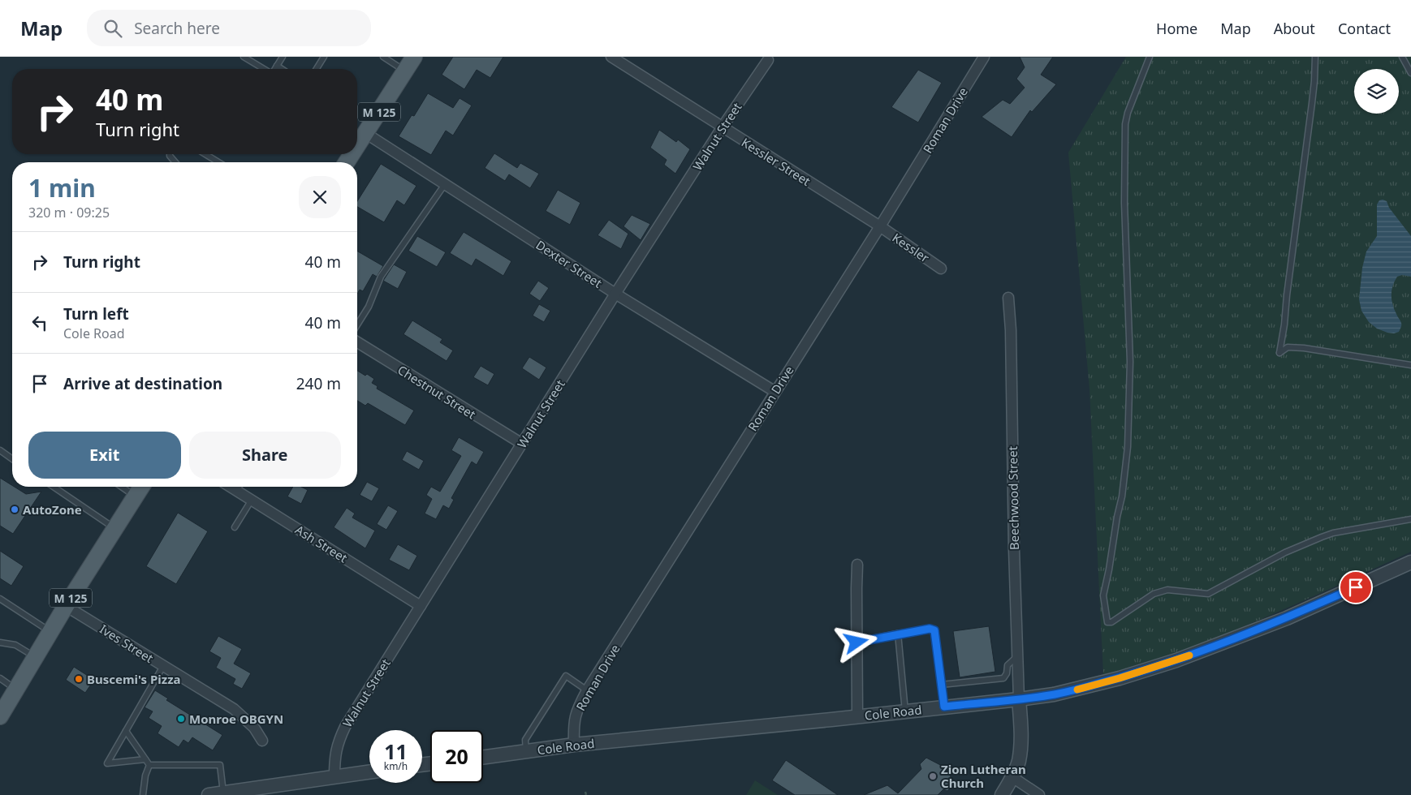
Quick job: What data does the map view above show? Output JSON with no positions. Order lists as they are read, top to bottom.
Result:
{
  "streets": {
    "main road": ["M 125"],
    "street": [
      "Roman Drive",
      "Walnut Street",
      "Kessler Street",
      "Kessler",
      "Dexter Street",
      "Chestnut Street",
      "Beechwood Street",
      "Ash Street",
      "Ives Street",
      "Cole Road"
    ]
  },
  "crossings": [
    ["M 125", "Dexter Street"],
    ["M 125", "Ives Street"],
    ["Roman Drive", "Kessler Street"],
    ["Roman Drive", "Kessler"],
    ["Roman Drive", "Dexter Street"],
    ["Roman Drive", "Cole Road"],
    ["Walnut Street", "Kessler Street"],
    ["Walnut Street", "Dexter Street"],
    ["Walnut Street", "Chestnut Street"],
    ["Walnut Street", "Ash Street"],
    ["Kessler Street", "Kessler"],
    ["Beechwood Street", "Cole Road"]
  ],
  "places": [
    "AutoZone",
    "Buscemi's Pizza",
    "Monroe OBGYN",
    "Zion Lutheran Church"
  ],
  "page": {
    "header": "Map",
    "search": "Search here",
    "nav": [
      "Home",
      "Map",
      "About",
      "Contact"
    ],
    "turn": ["40 m", "Turn right"],
    "heading": ["1 min", "320 m · 09:25"],
    "list": [
      {
        "name": "Turn right",
        "value": "40 m"
      },
      {
        "name": "Turn left",
        "note": "Cole Road",
        "value": "40 m"
      },
      {
        "name": "Arrive at destination",
        "value": "240 m"
      }
    ],
    "buttons": ["Exit", "Share"],
    "speed": "11 km/h",
    "limit": "20"
  }
}
